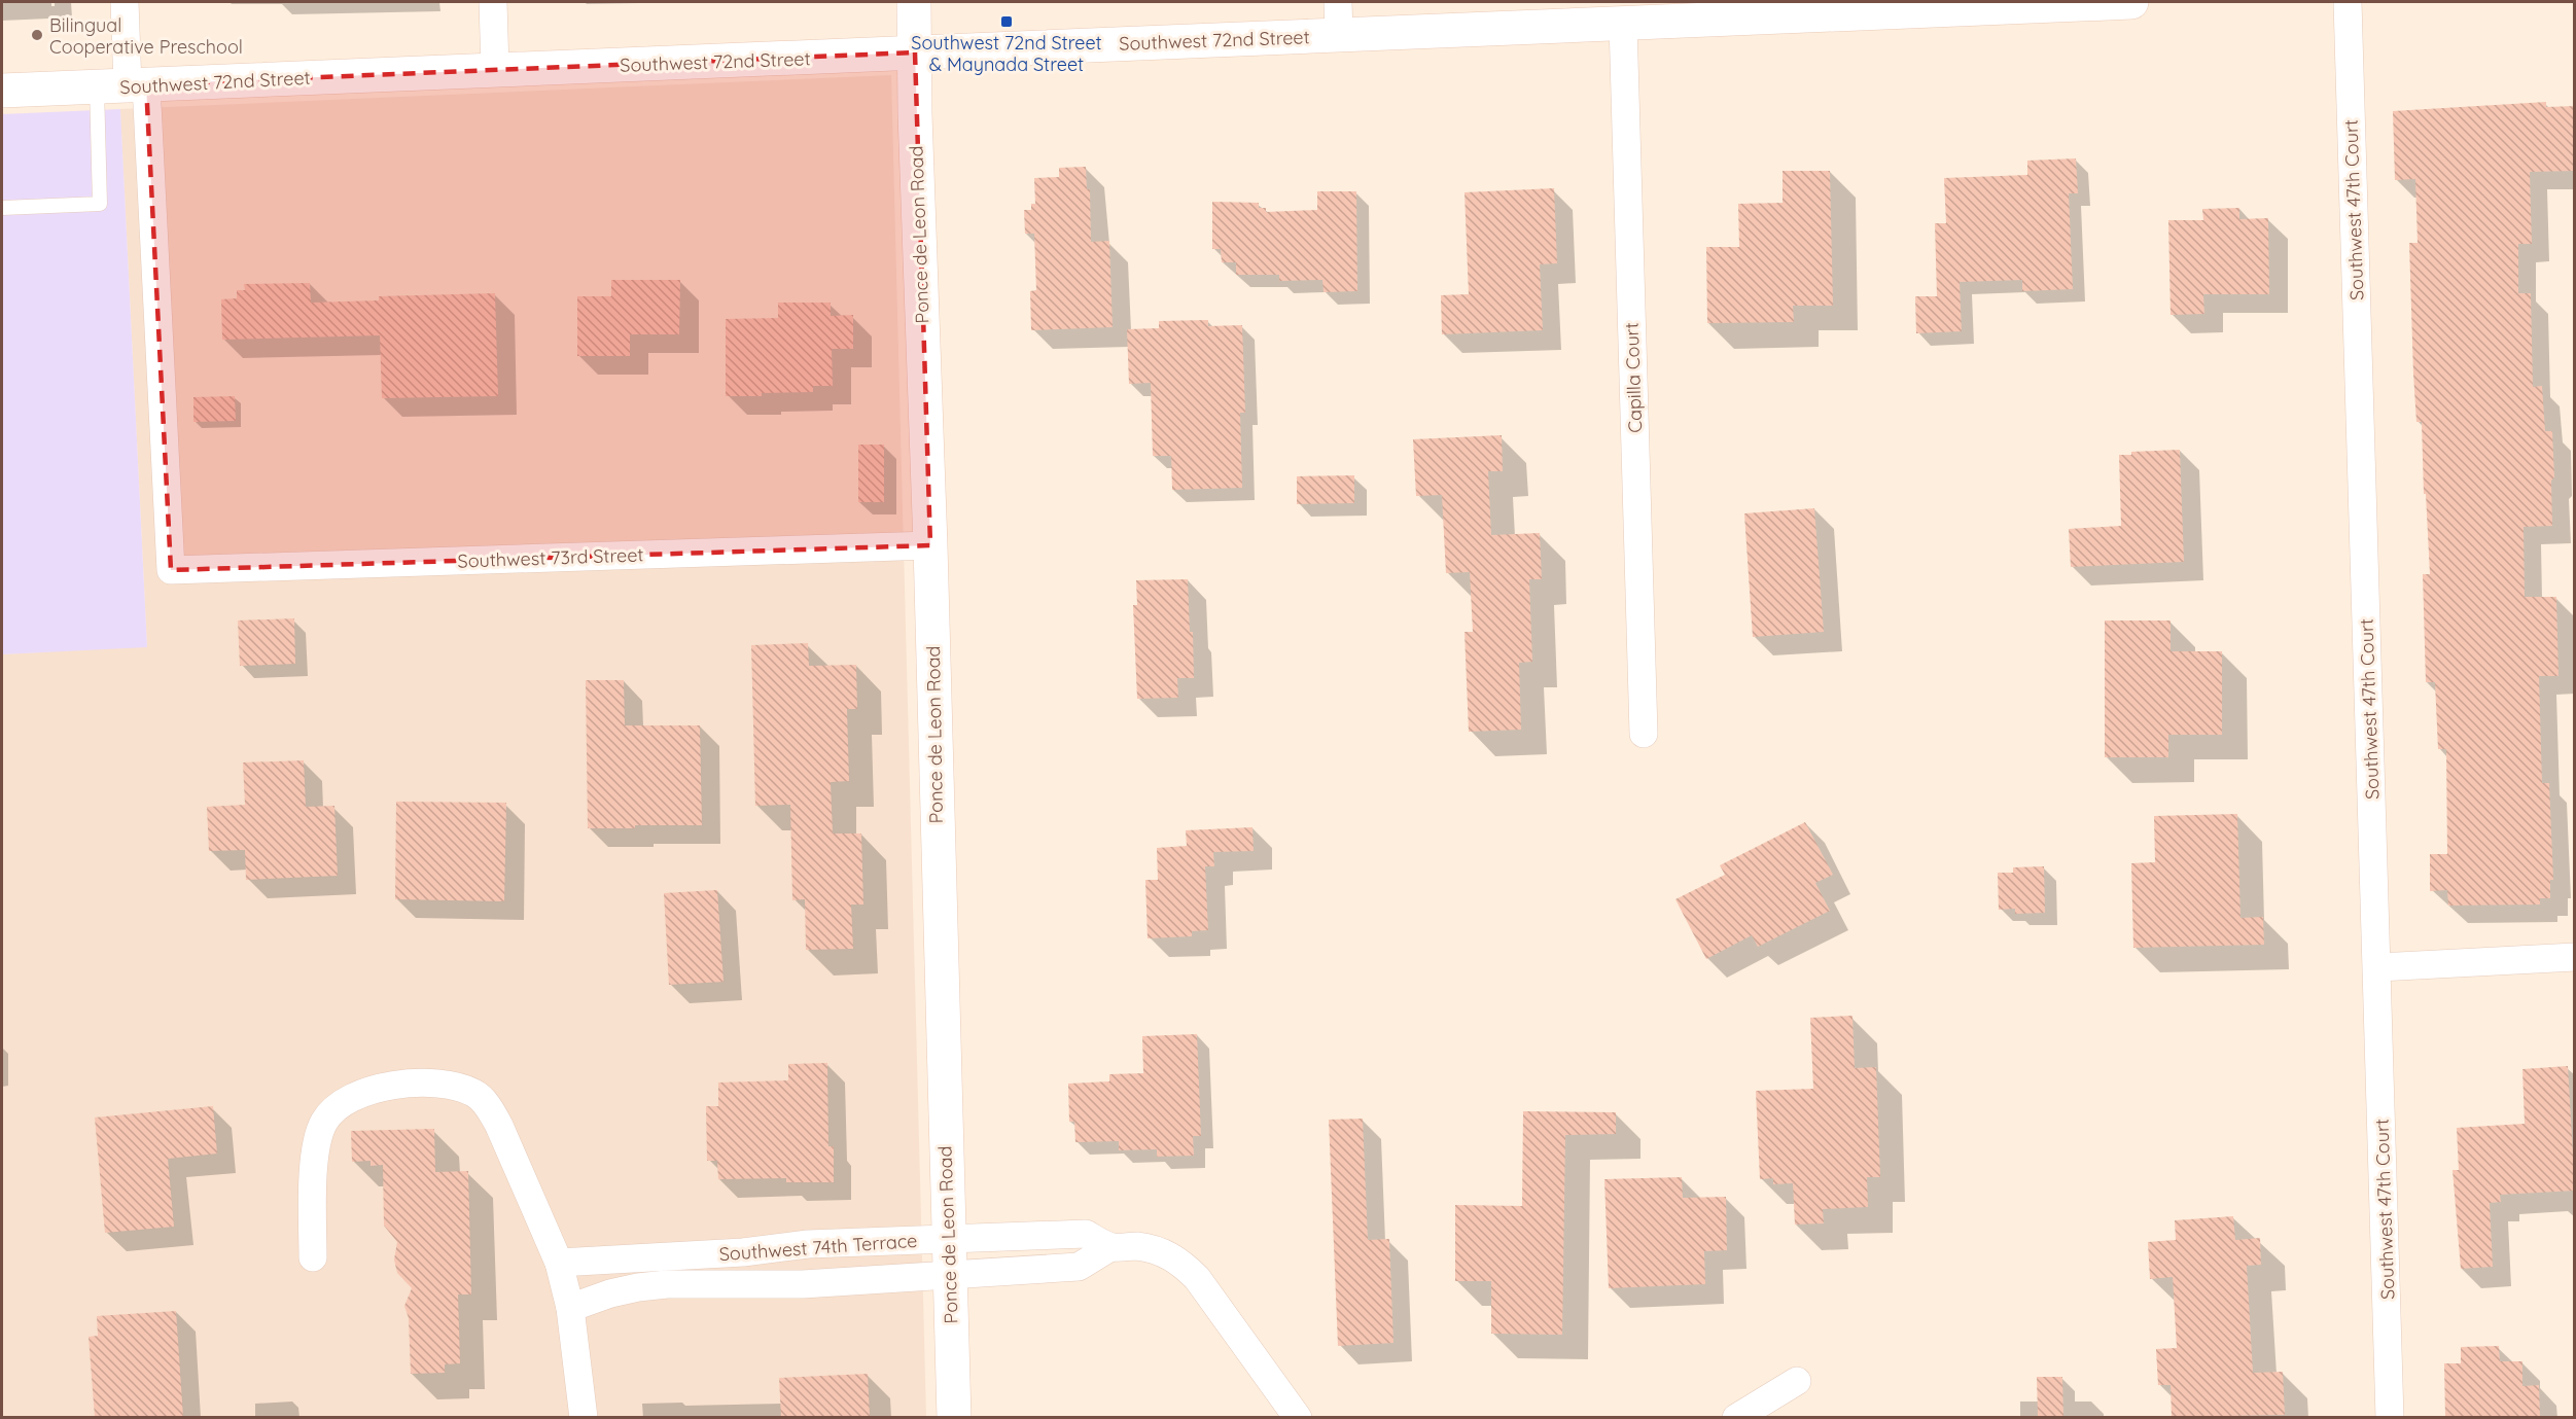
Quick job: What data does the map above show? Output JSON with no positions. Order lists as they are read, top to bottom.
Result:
{
  "streets": {
    "main road": ["Southwest 72nd Street", "Ponce de Leon Road"],
    "street": [
      "Southwest 47th Court",
      "Capilla Court",
      "Southwest 73rd Street",
      "Southwest 74th Terrace"
    ]
  },
  "crossings": [
    ["Southwest 72nd Street", "Ponce de Leon Road"],
    ["Southwest 72nd Street", "Capilla Court"],
    ["Southwest 72nd Street", "Southwest 73rd Street"],
    ["Ponce de Leon Road", "Southwest 73rd Street"],
    ["Ponce de Leon Road", "Southwest 74th Terrace"]
  ],
  "places": {
    "transit": ["Southwest 72nd Street & Maynada Street"],
    "other": ["Bilingual Cooperative Preschool"]
  }
}
